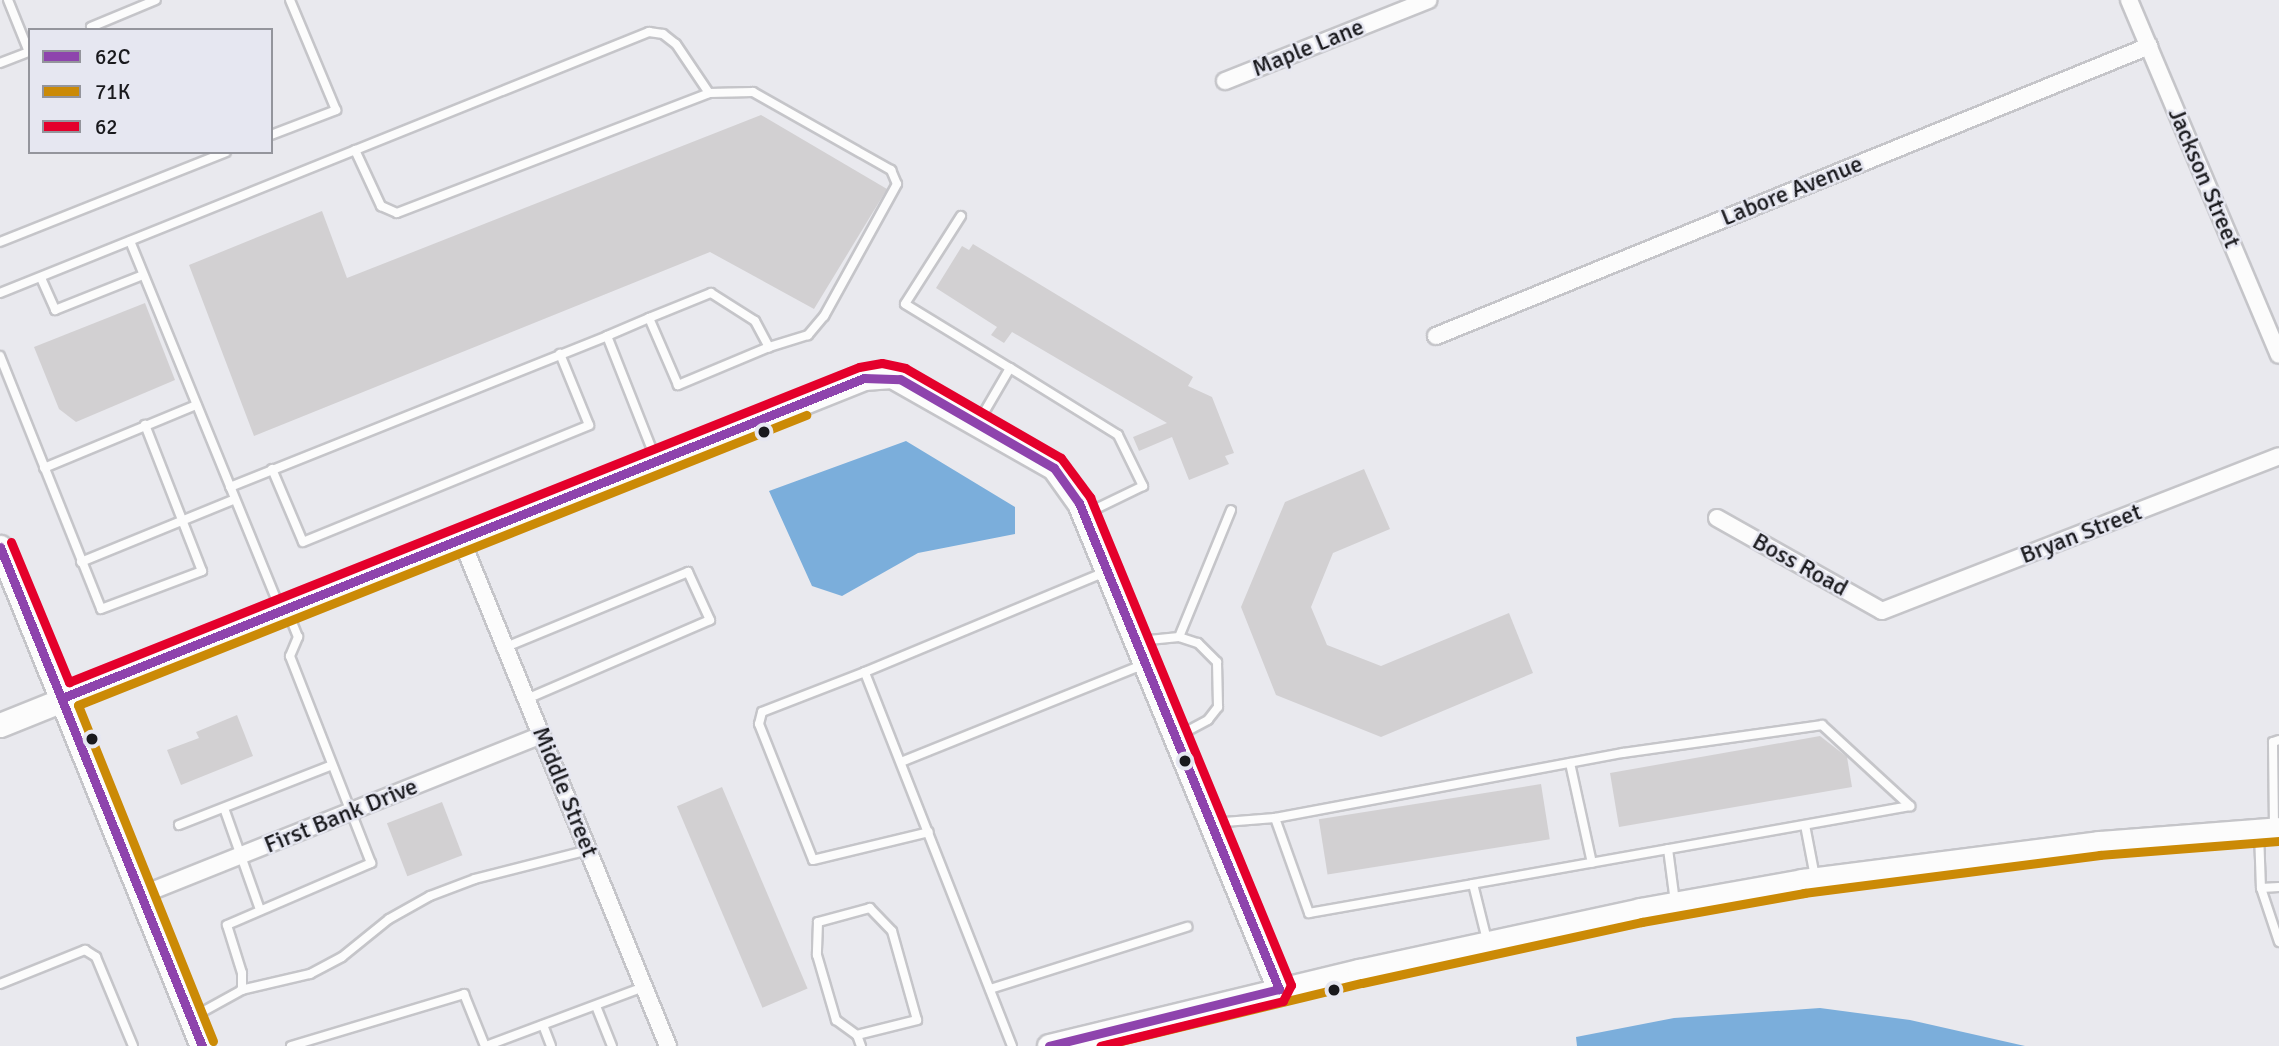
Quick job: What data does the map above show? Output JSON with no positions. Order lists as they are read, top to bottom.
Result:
{
  "streets": {
    "street": [
      "Maple Lane",
      "Jackson Street",
      "Labore Avenue",
      "Bryan Street",
      "Boss Road",
      "Middle Street",
      "First Bank Drive"
    ]
  },
  "crossings": [
    ["Jackson Street", "Labore Avenue"],
    ["Bryan Street", "Boss Road"],
    ["Middle Street", "First Bank Drive"]
  ],
  "lines": ["transit line 62", "transit line 62C", "transit line 71K"],
  "legend": ["62C", "71K", "62"]
}
